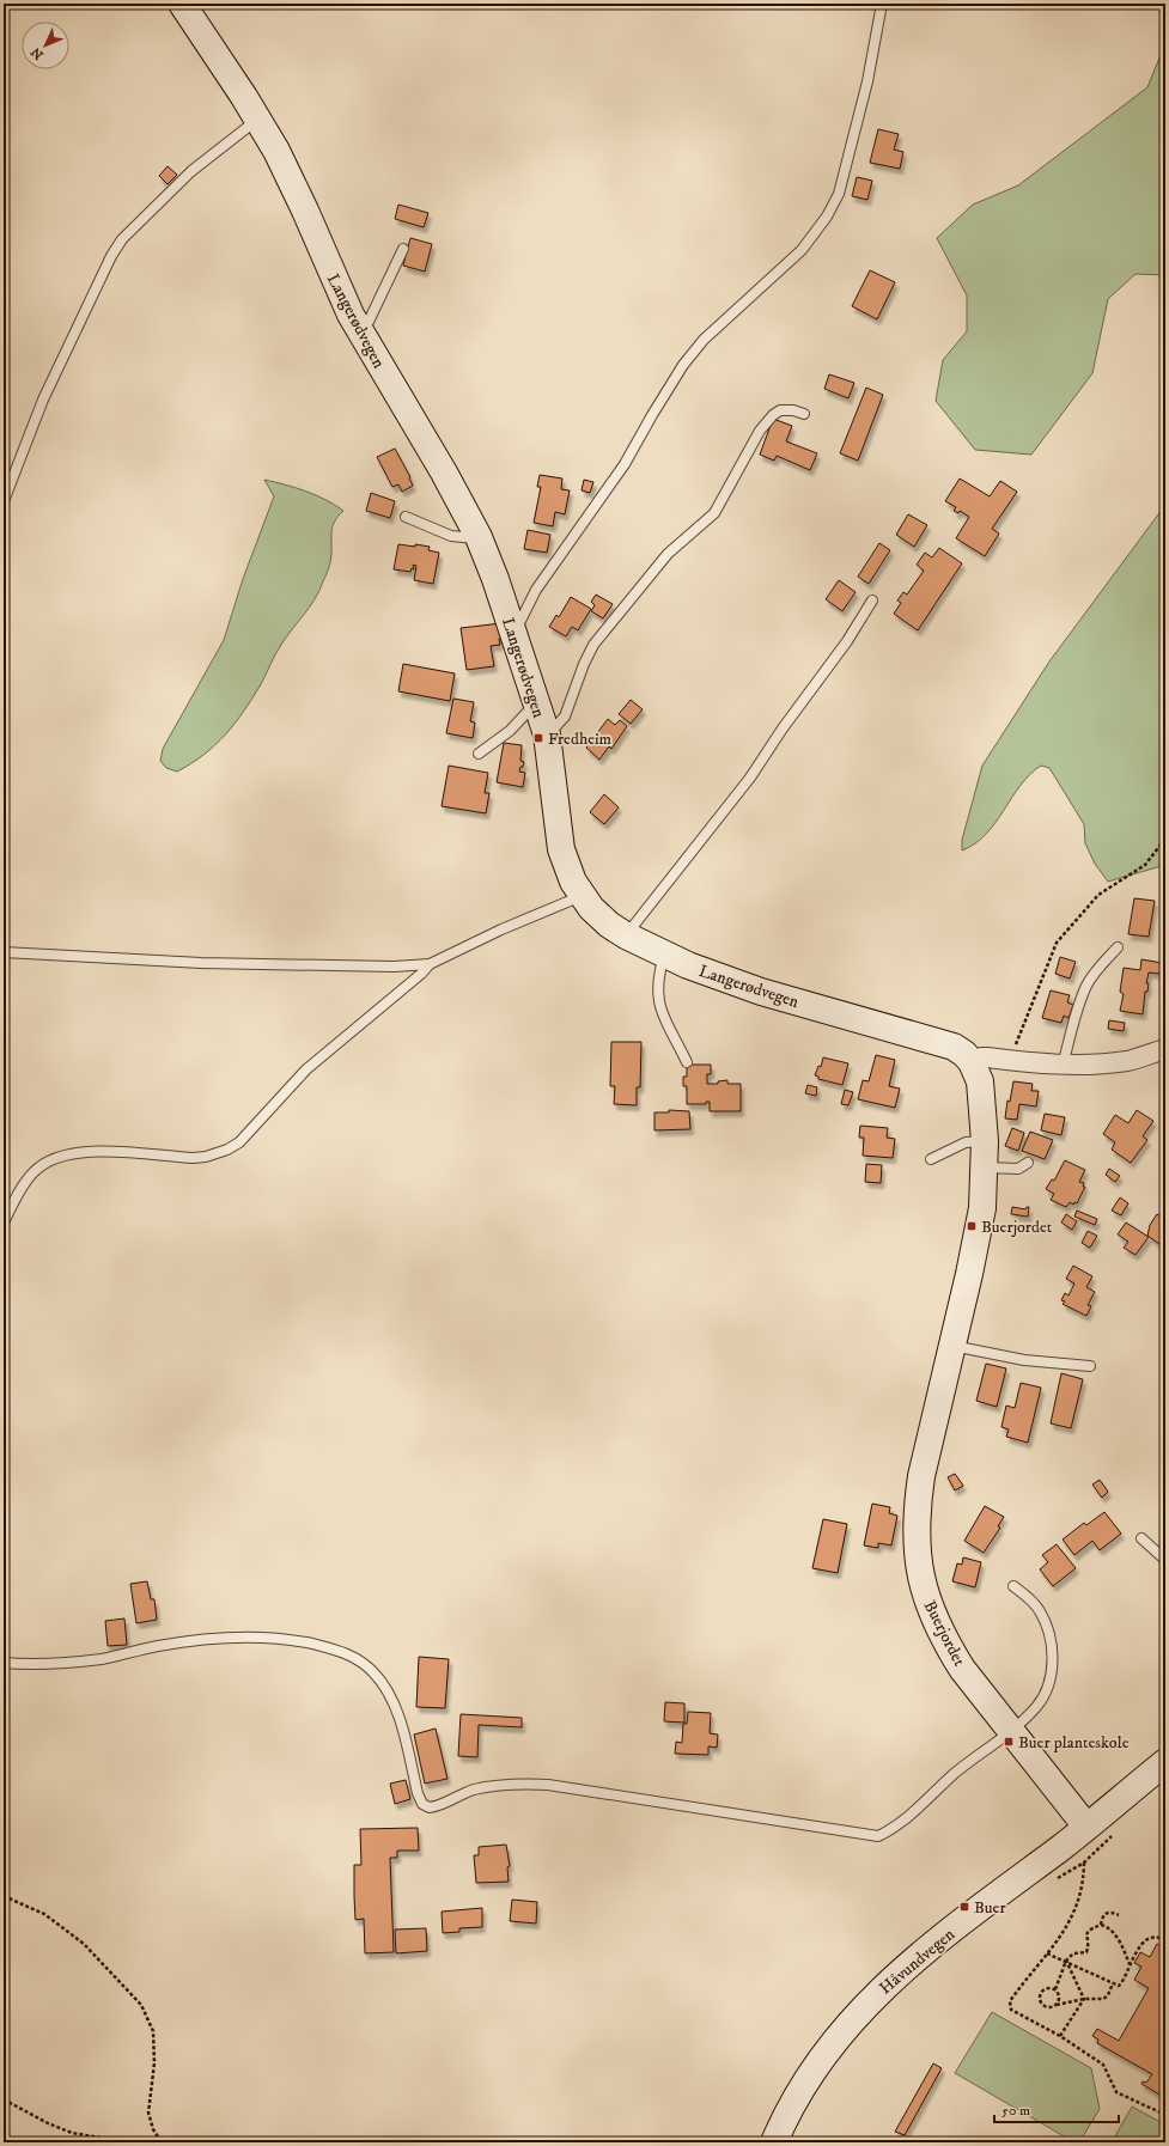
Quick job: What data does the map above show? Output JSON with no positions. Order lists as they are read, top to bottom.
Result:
{
  "streets": {
    "main road": ["Langerødvegen", "Buerjordet", "Håvundvegen"]
  },
  "crossings": [
    ["Langerødvegen", "Buerjordet"],
    ["Buerjordet", "Håvundvegen"]
  ],
  "places": {
    "transit": [
      "Fredheim",
      "Buerjordet",
      "Buer planteskole",
      "Buer"
    ]
  },
  "scale_bar": "50 m",
  "north": "bottom left"
}
